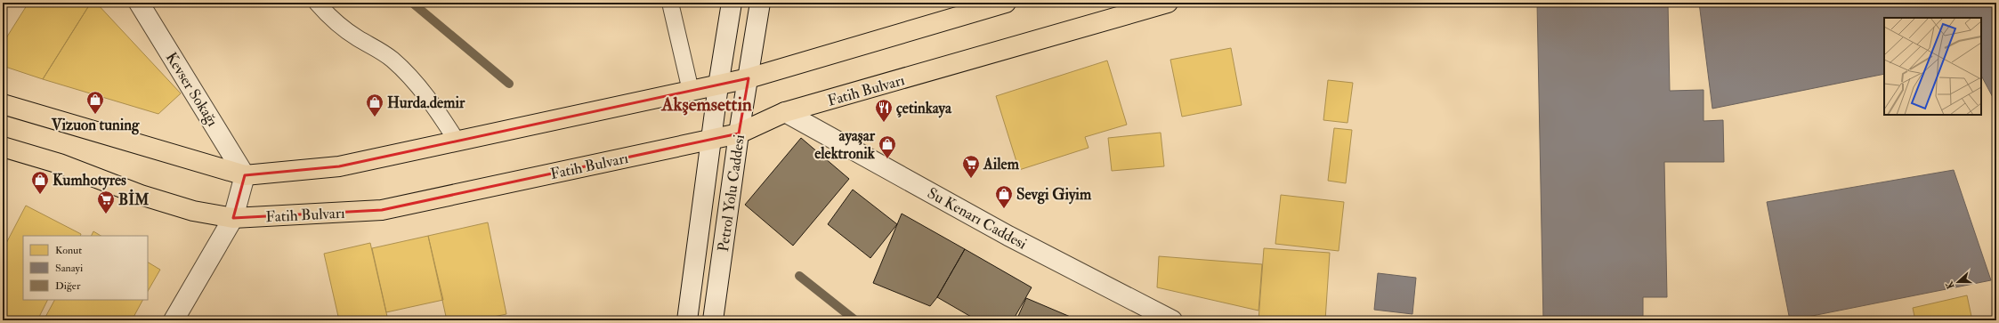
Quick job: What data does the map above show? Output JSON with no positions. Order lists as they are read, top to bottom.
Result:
{
  "streets": {
    "main road": ["Fatih Bulvarı"],
    "street": ["Kevser Sokağı", "Petrol Yolu Caddesi", "Su Kenarı Caddesi"]
  },
  "crossings": [
    ["Fatih Bulvarı", "Petrol Yolu Caddesi"],
    ["Fatih Bulvarı", "Su Kenarı Caddesi"]
  ],
  "districts": ["Akşemsettin"],
  "places": {
    "shop": [
      "Vizuon tuning",
      "Hurda.demir",
      "ayaşar elektronik",
      "Kumhotyres",
      "Sevgi Giyim"
    ],
    "restaurant": ["çetinkaya"],
    "supermarket": ["Ailem", "BİM"]
  },
  "legend": ["Konut", "Sanayi", "Diğer"],
  "north": "left"
}
